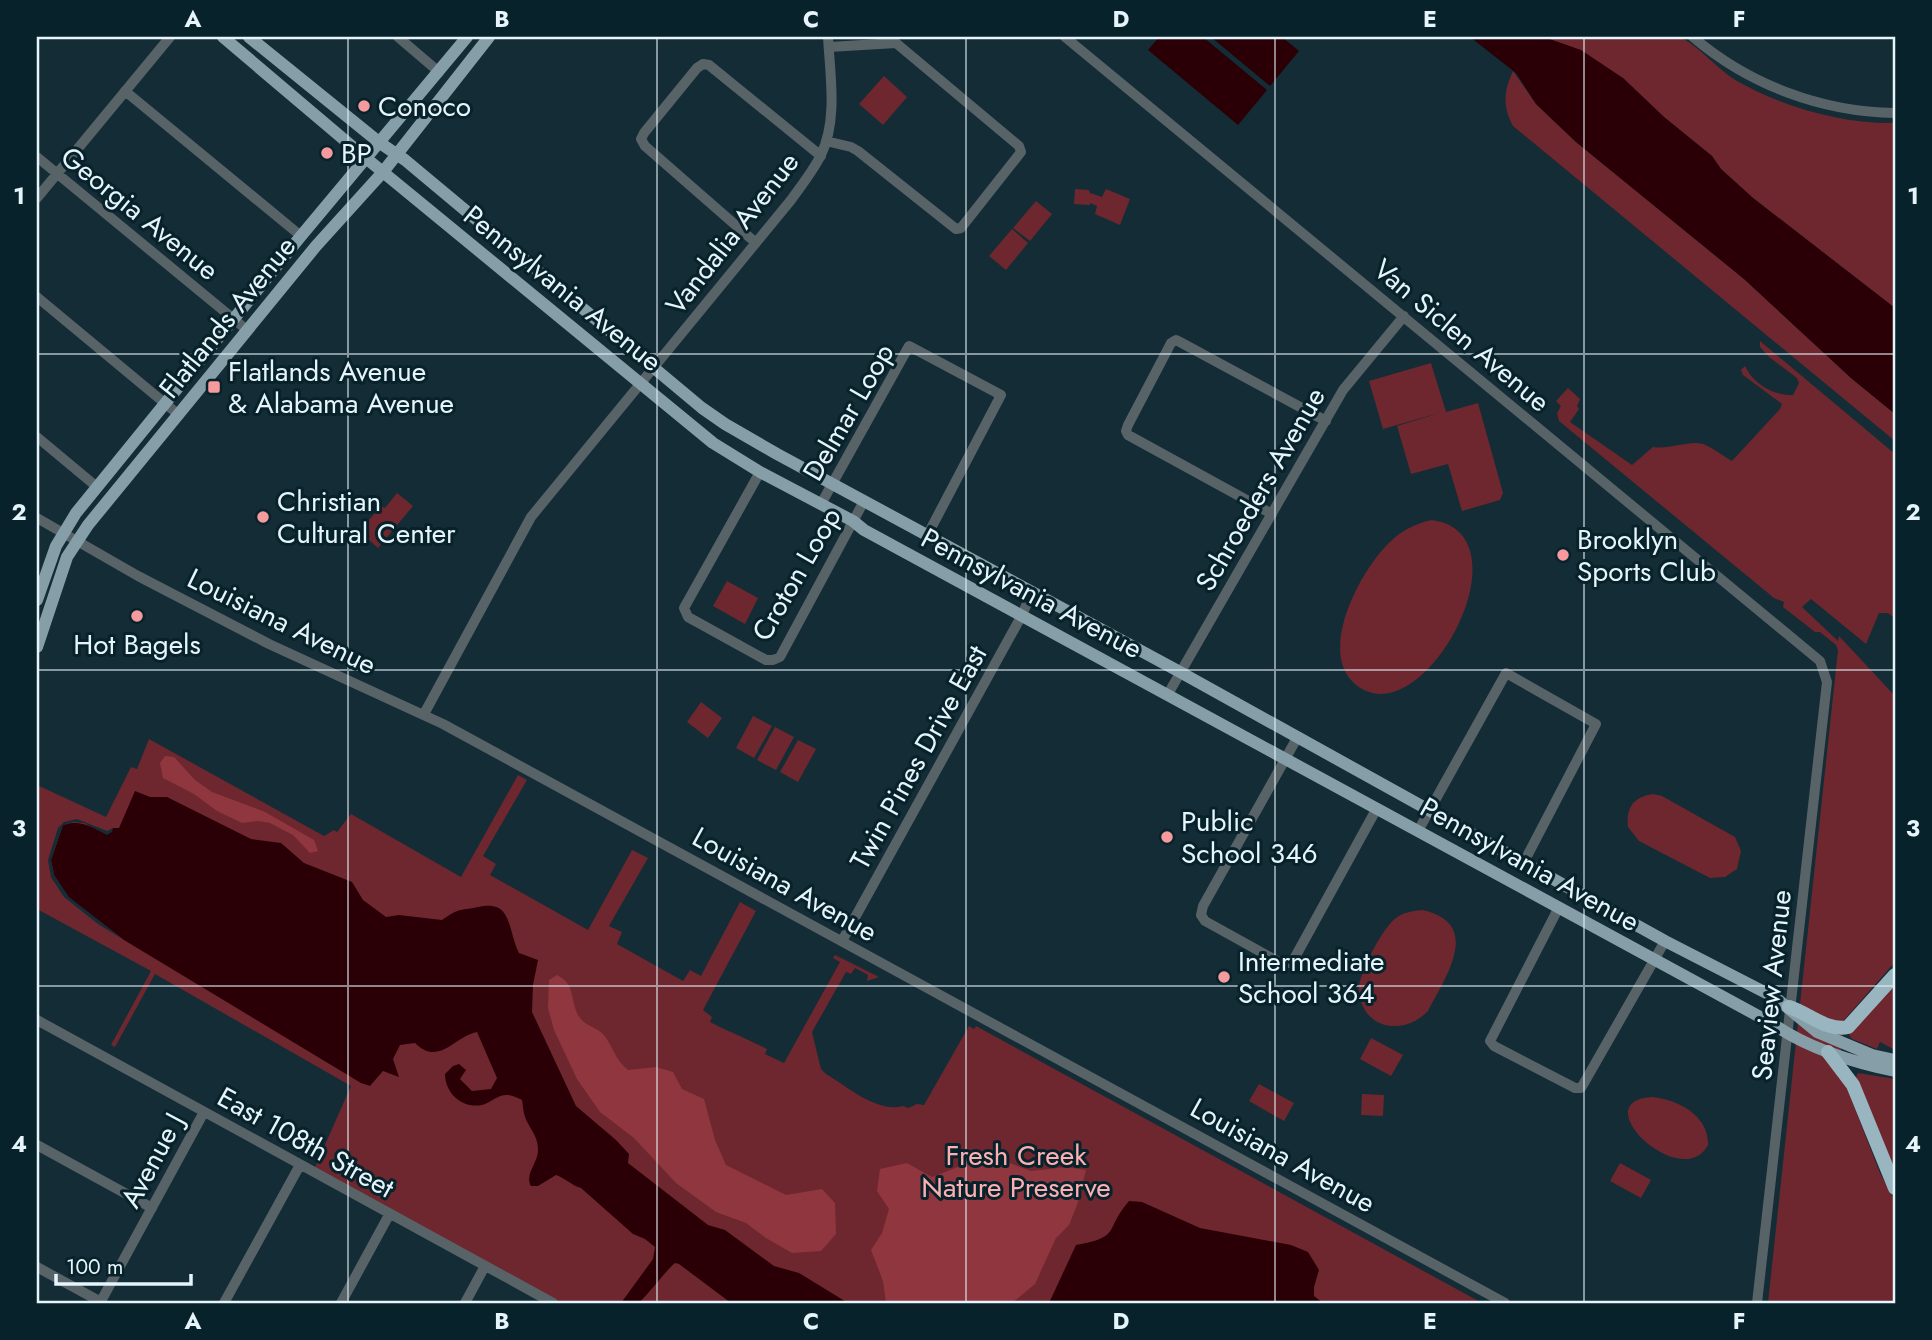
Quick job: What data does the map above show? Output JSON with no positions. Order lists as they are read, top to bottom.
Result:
{
  "streets": {
    "main road": ["Pennsylvania Avenue", "Flatlands Avenue"],
    "street": [
      "Georgia Avenue",
      "Vandalia Avenue",
      "Van Siclen Avenue",
      "Delmar Loop",
      "Schroeders Avenue",
      "Croton Loop",
      "Louisiana Avenue",
      "Twin Pines Drive East",
      "Seaview Avenue",
      "East 108th Street",
      "Avenue J"
    ]
  },
  "crossings": [
    ["Georgia Avenue", "Flatlands Avenue"],
    ["Vandalia Avenue", "Pennsylvania Avenue"],
    ["Vandalia Avenue", "Louisiana Avenue"],
    ["Pennsylvania Avenue", "Flatlands Avenue"],
    ["Pennsylvania Avenue", "Delmar Loop"],
    ["Pennsylvania Avenue", "Schroeders Avenue"],
    ["Pennsylvania Avenue", "Croton Loop"],
    ["Pennsylvania Avenue", "Twin Pines Drive East"],
    ["Pennsylvania Avenue", "Seaview Avenue"],
    ["Flatlands Avenue", "Louisiana Avenue"],
    ["Van Siclen Avenue", "Schroeders Avenue"],
    ["Van Siclen Avenue", "Seaview Avenue"],
    ["Louisiana Avenue", "Twin Pines Drive East"],
    ["East 108th Street", "Avenue J"]
  ],
  "parks": ["Fresh Creek Nature Preserve"],
  "places": {
    "other": [
      "Conoco",
      "BP",
      "Christian Cultural Center",
      "Brooklyn Sports Club",
      "Hot Bagels",
      "Public School 346",
      "Intermediate School 364"
    ],
    "transit": ["Flatlands Avenue & Alabama Avenue"]
  },
  "scale_bar": "100 m",
  "grid": {
    "columns": [
      "A",
      "B",
      "C",
      "D",
      "E",
      "F"
    ],
    "rows": [
      "1",
      "2",
      "3",
      "4"
    ]
  }
}
